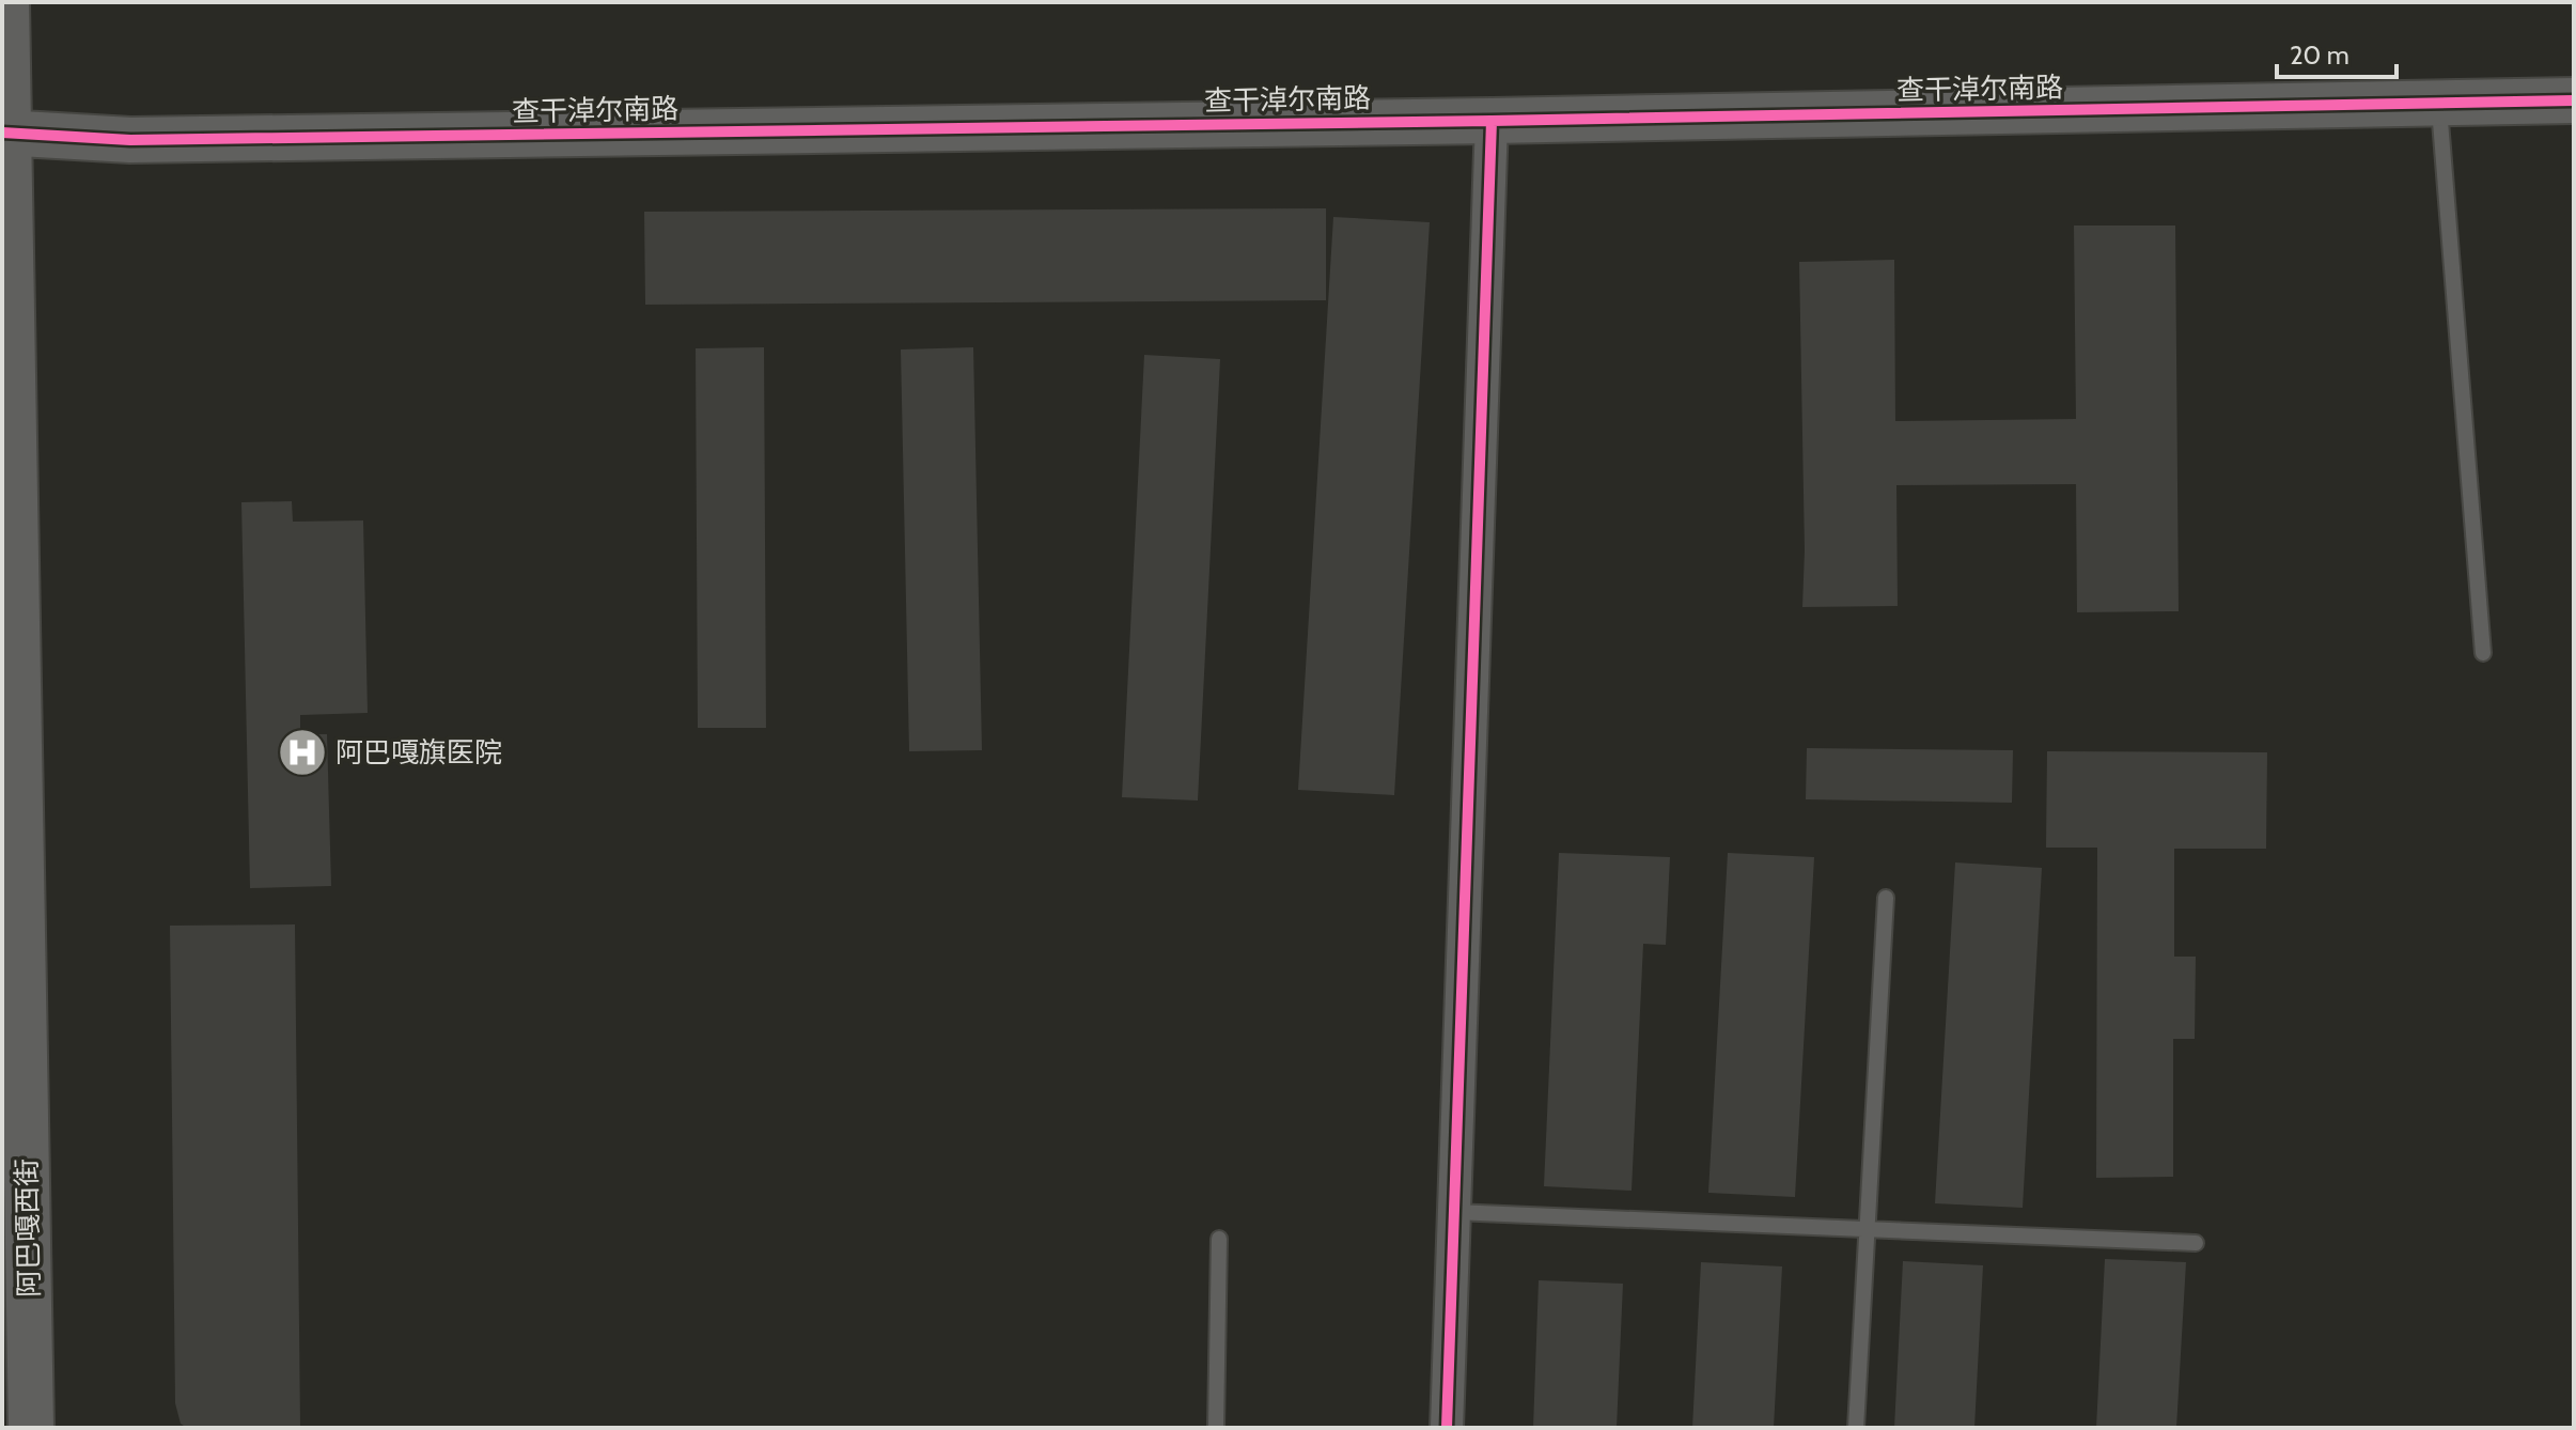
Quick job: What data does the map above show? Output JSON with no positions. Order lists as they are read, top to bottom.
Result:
{
  "streets": {
    "street": ["查干淖尔南路", "阿巴嘎西街"]
  },
  "crossings": [
    ["查干淖尔南路", "阿巴嘎西街"]
  ],
  "places": {
    "hospital": ["阿巴嘎旗医院"]
  },
  "scale_bar": "20 m"
}
